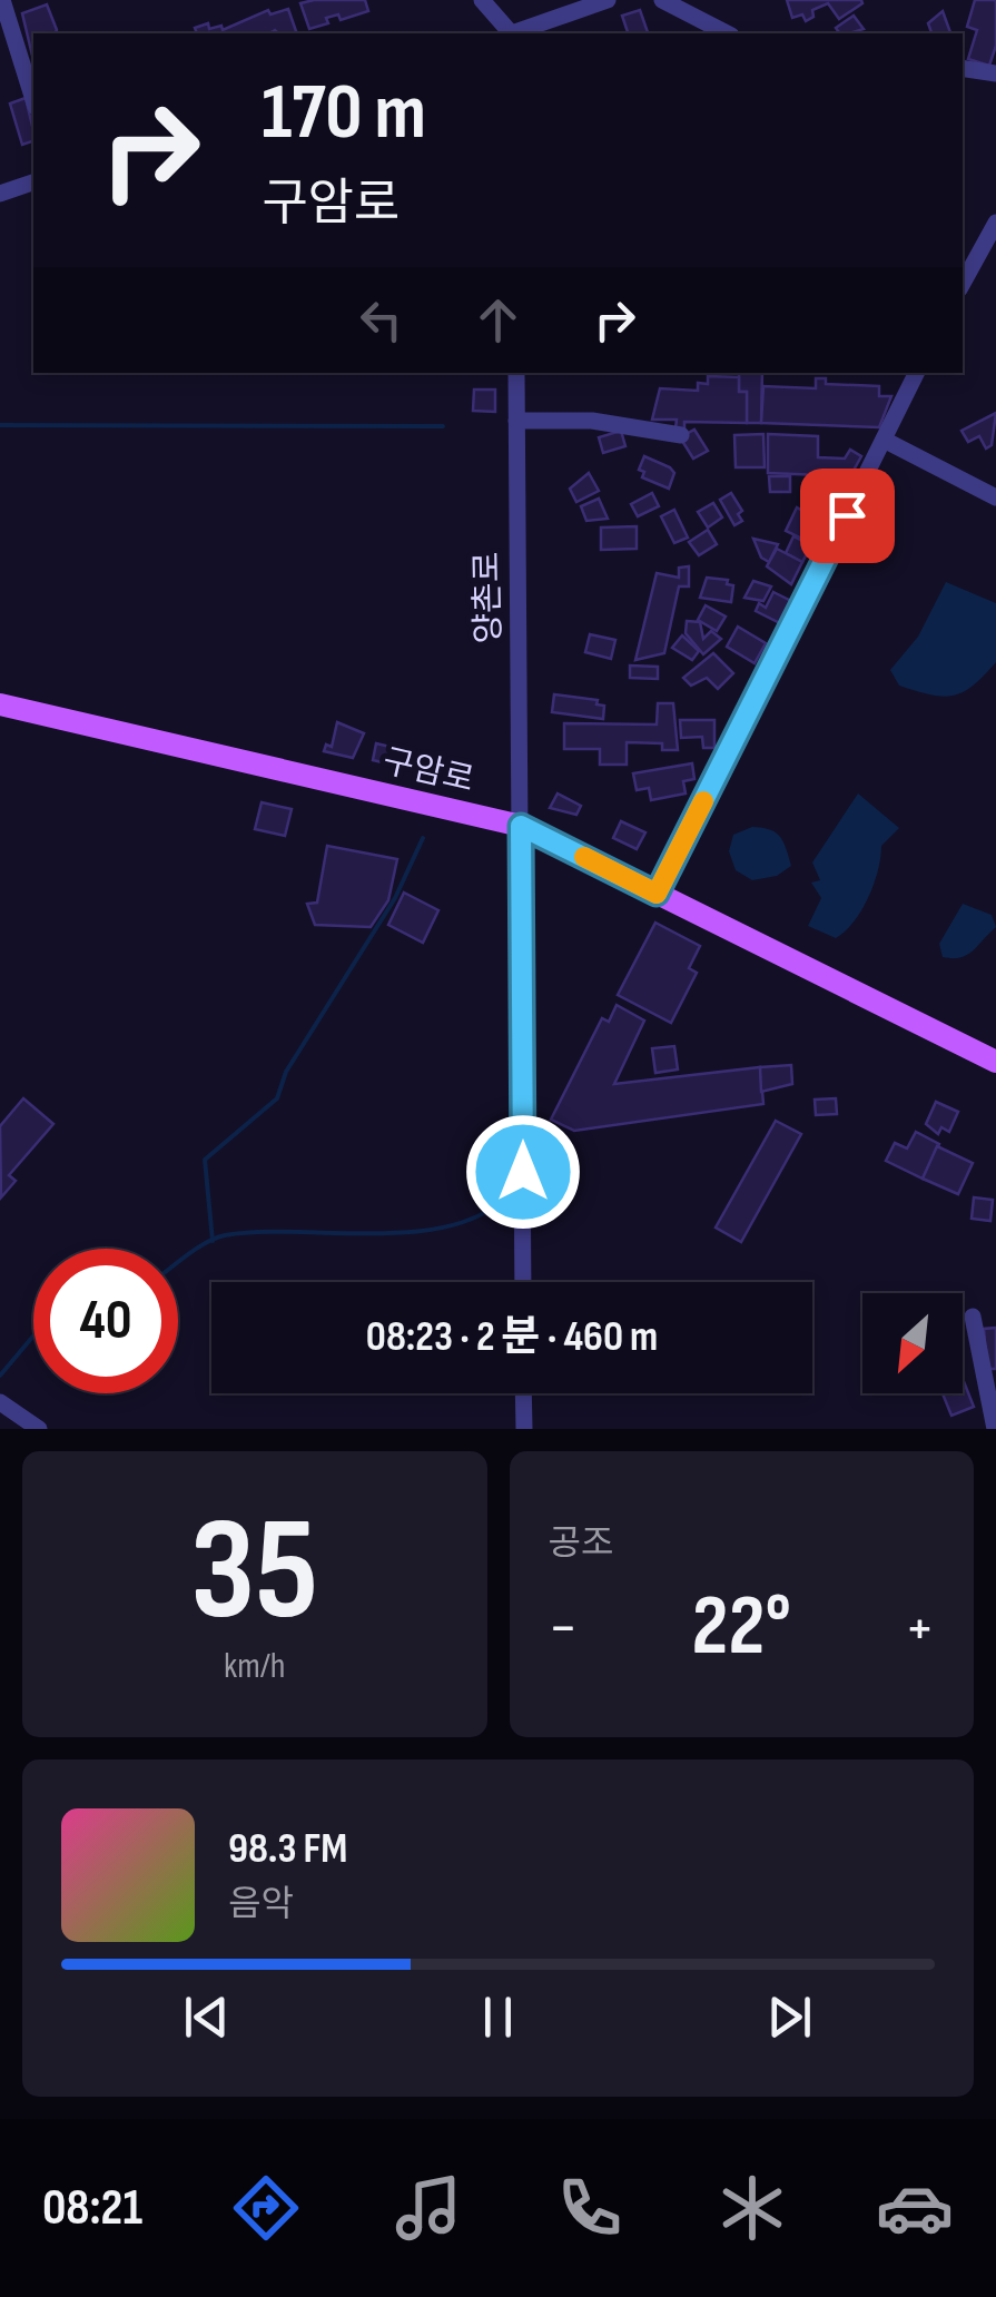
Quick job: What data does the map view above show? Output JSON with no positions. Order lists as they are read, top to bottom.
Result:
{
  "streets": {
    "main road": ["구암로"],
    "street": ["양촌로"]
  },
  "crossings": [
    ["양촌로", "구암로"]
  ],
  "north": "bottom left",
  "page": {
    "turn": ["170 m", "구암로"],
    "limit": "40",
    "trip": "08:23 · 2 분 · 460 m",
    "tile": [
      ["35", "km/h"],
      "공조"
    ],
    "heat": ["−", "22°", "+"],
    "song": ["98.3 FM", "음악"],
    "tabs": "08:21"
  }
}
